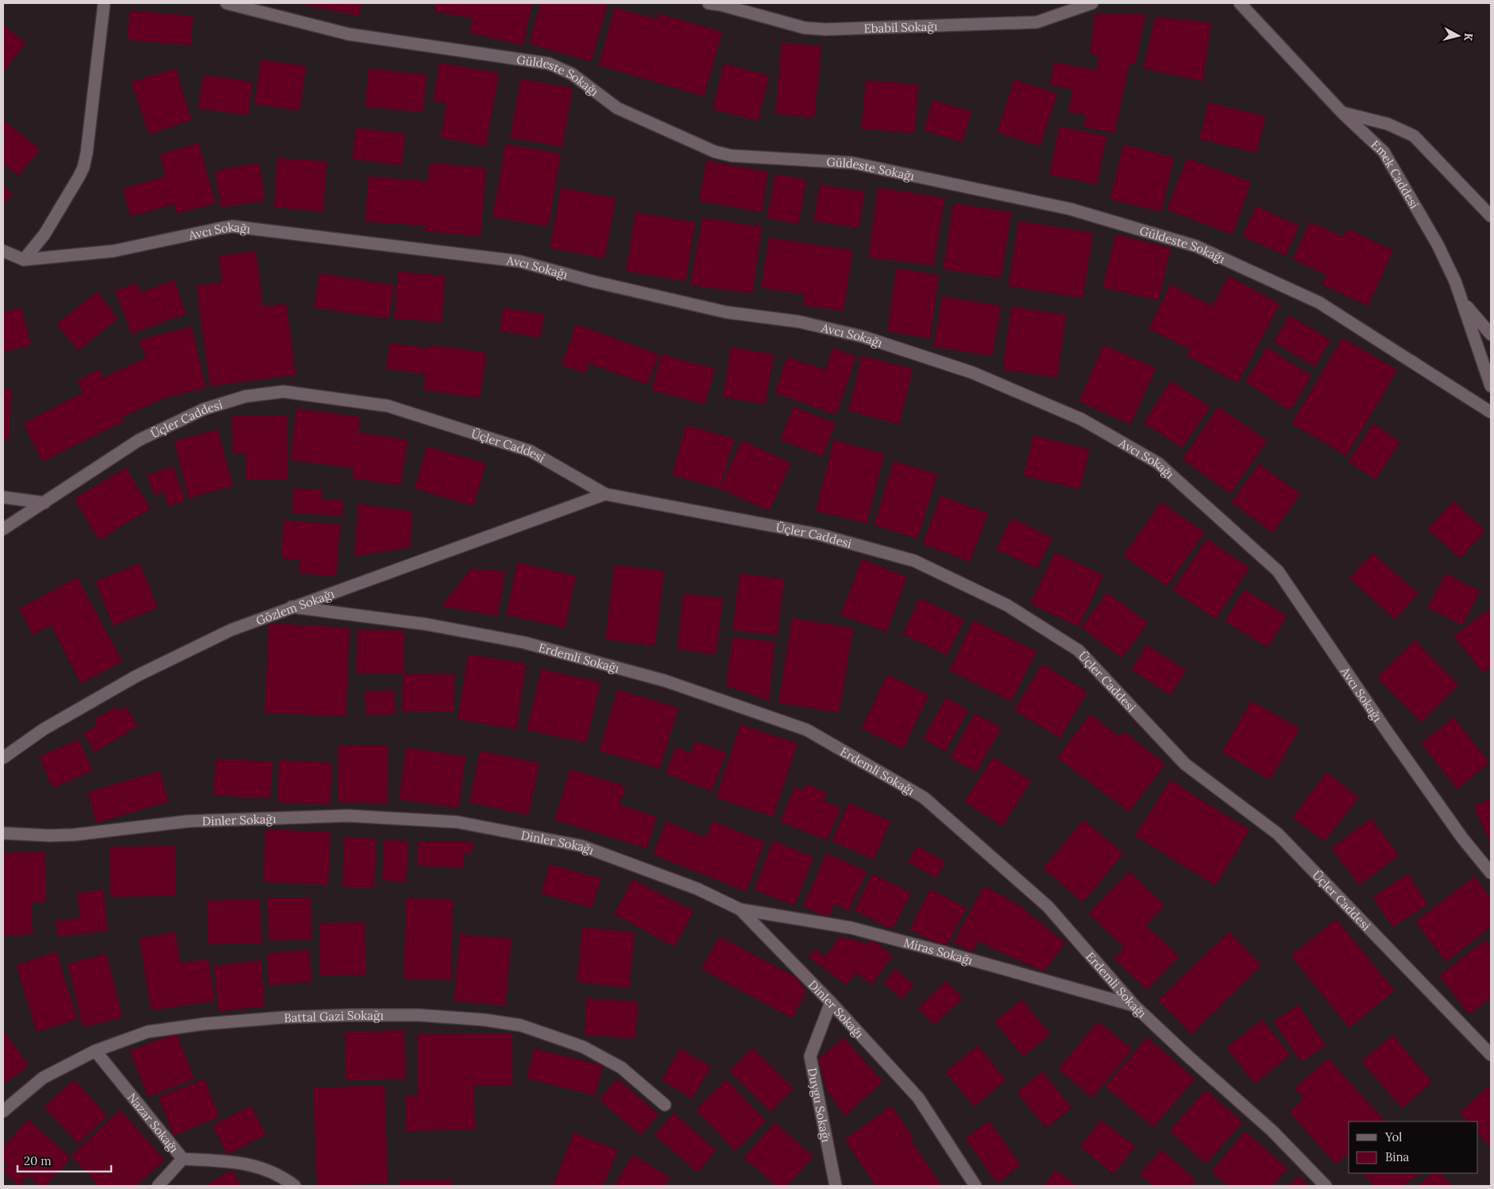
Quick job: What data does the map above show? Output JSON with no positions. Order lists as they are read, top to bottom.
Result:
{
  "streets": {
    "street": [
      "Ebabil Sokağı",
      "Güldeste Sokağı",
      "Emek Caddesi",
      "Avcı Sokağı",
      "Üçler Caddesi",
      "Gözlem Sokağı",
      "Erdemli Sokağı",
      "Dinler Sokağı",
      "Miras Sokağı",
      "Battal Gazi Sokağı",
      "Duygu Sokağı",
      "Nazar Sokağı"
    ]
  },
  "crossings": [
    ["Üçler Caddesi", "Gözlem Sokağı"],
    ["Gözlem Sokağı", "Erdemli Sokağı"],
    ["Erdemli Sokağı", "Miras Sokağı"],
    ["Dinler Sokağı", "Miras Sokağı"],
    ["Dinler Sokağı", "Duygu Sokağı"],
    ["Battal Gazi Sokağı", "Nazar Sokağı"]
  ],
  "legend": ["Yol", "Bina"],
  "scale_bar": "20 m",
  "north": "right"
}
